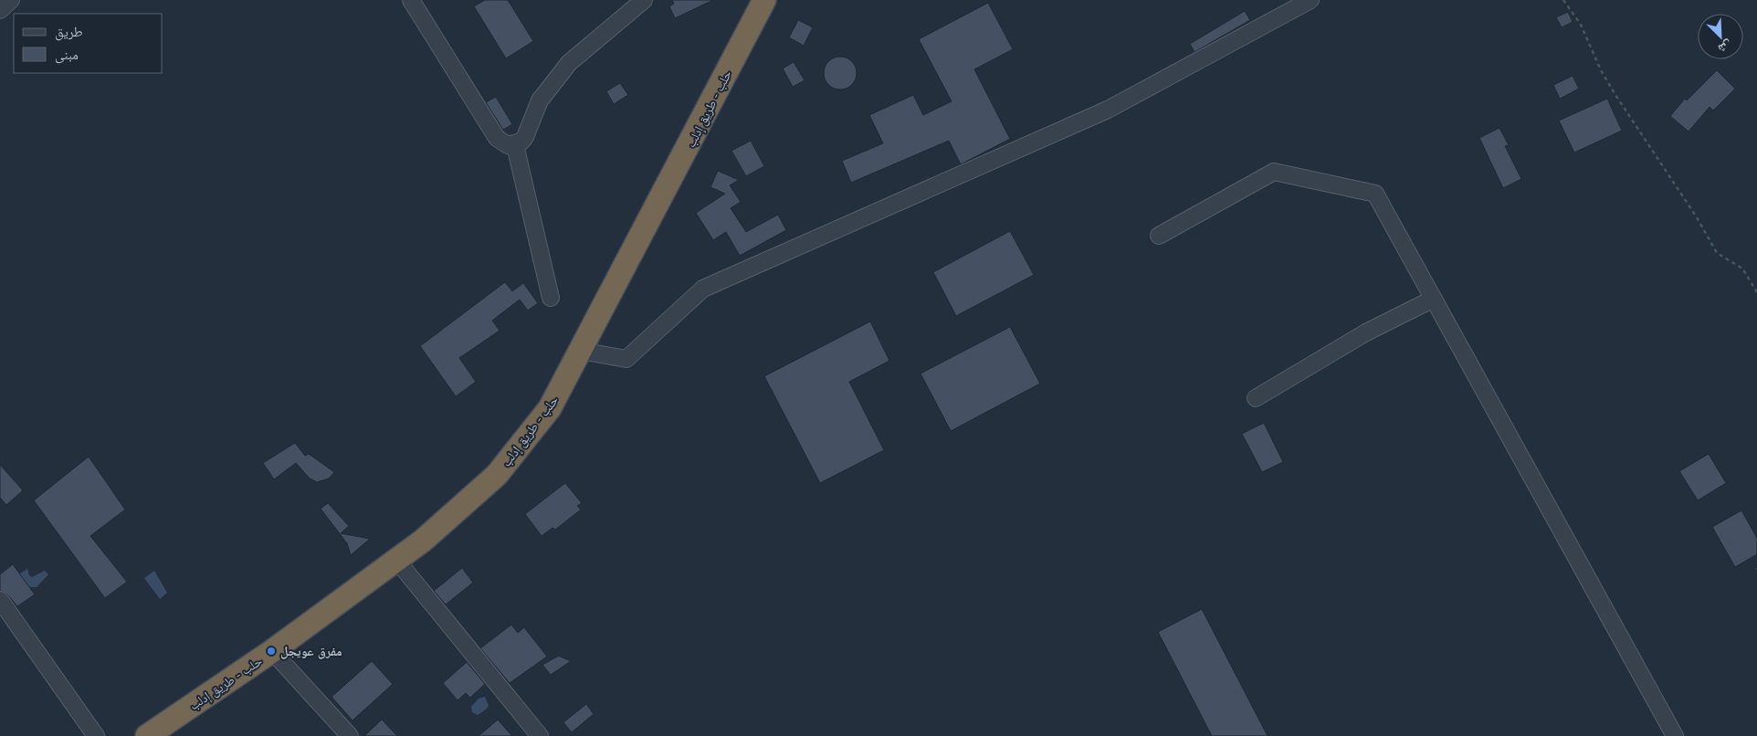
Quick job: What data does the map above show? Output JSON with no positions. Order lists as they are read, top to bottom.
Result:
{
  "streets": {
    "highway": ["حلب - طريق إدلب"]
  },
  "places": ["مفرق عويجل"],
  "legend": ["طريق", "مبنى"],
  "north": "bottom right"
}
